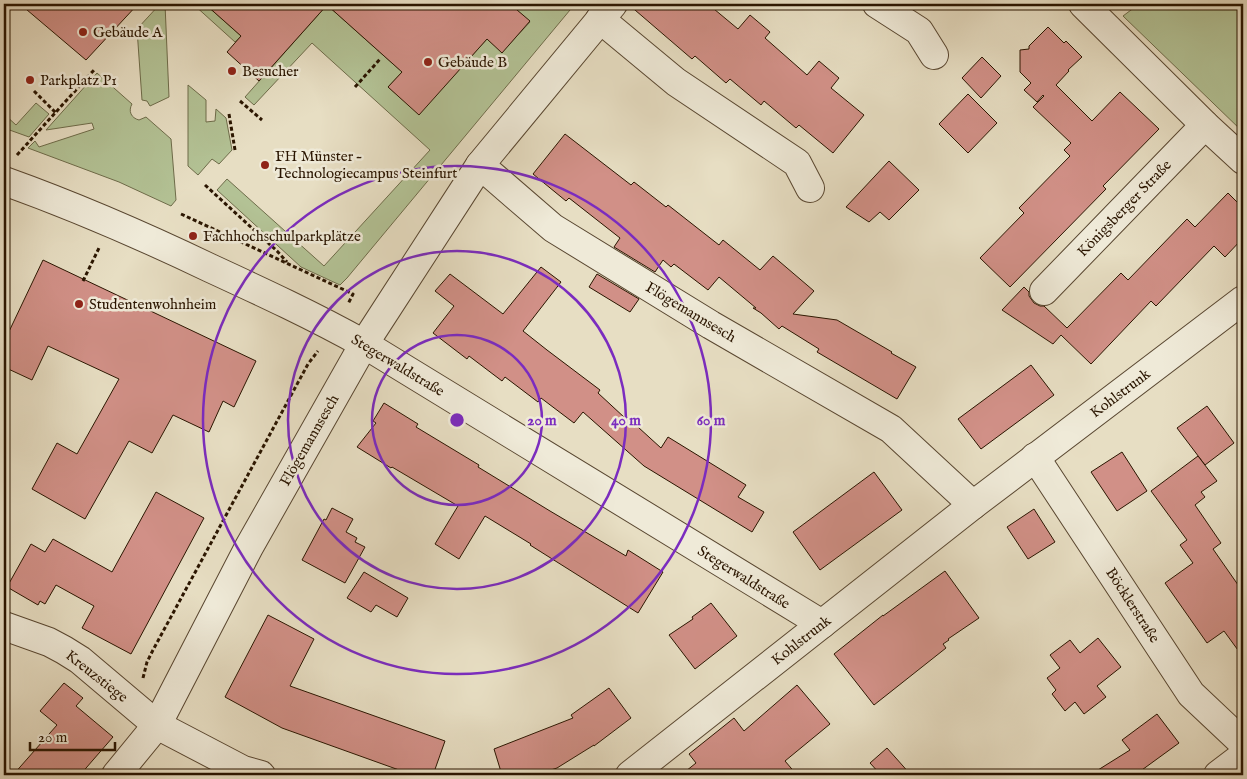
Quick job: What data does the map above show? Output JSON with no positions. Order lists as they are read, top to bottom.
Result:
{
  "streets": {
    "street": [
      "Königsberger Straße",
      "Flögemannsesch",
      "Stegerwaldstraße",
      "Kohlstrunk",
      "Böcklerstraße",
      "Kreuzstiege"
    ]
  },
  "crossings": [
    ["Flögemannsesch", "Stegerwaldstraße"],
    ["Flögemannsesch", "Kohlstrunk"],
    ["Flögemannsesch", "Kreuzstiege"],
    ["Stegerwaldstraße", "Kohlstrunk"],
    ["Kohlstrunk", "Böcklerstraße"]
  ],
  "places": [
    "Gebäude A",
    "Gebäude B",
    "Besucher",
    "Parkplatz P1",
    "FH Münster – Technologiecampus Steinfurt",
    "Fachhochschulparkplätze",
    "Studentenwohnheim"
  ],
  "scale_bar": "20 m",
  "rings": ["20 m", "40 m", "60 m"]
}
